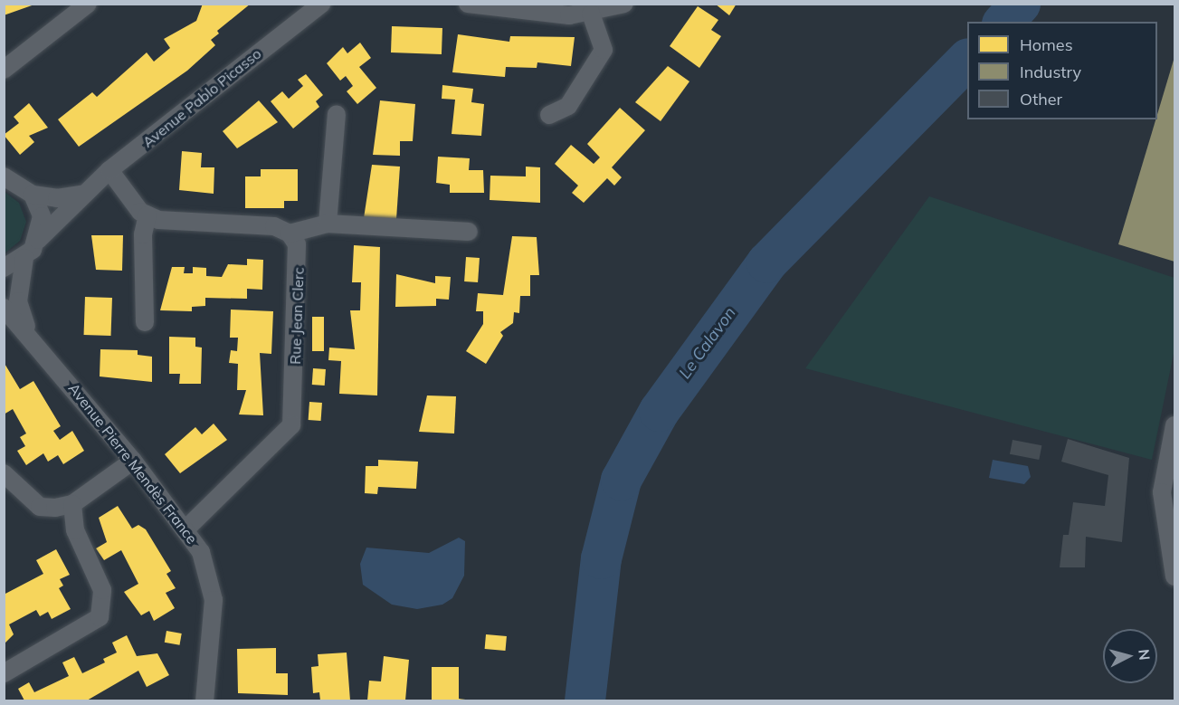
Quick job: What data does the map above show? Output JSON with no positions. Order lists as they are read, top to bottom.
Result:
{
  "streets": {
    "street": ["Avenue Pablo Picasso", "Rue Jean Clerc", "Avenue Pierre Mendès France"]
  },
  "crossings": [
    ["Avenue Pablo Picasso", "Avenue Pierre Mendès France"],
    ["Rue Jean Clerc", "Avenue Pierre Mendès France"]
  ],
  "water": ["Le Calavon"],
  "legend": ["Homes", "Industry", "Other"],
  "north": "right"
}
